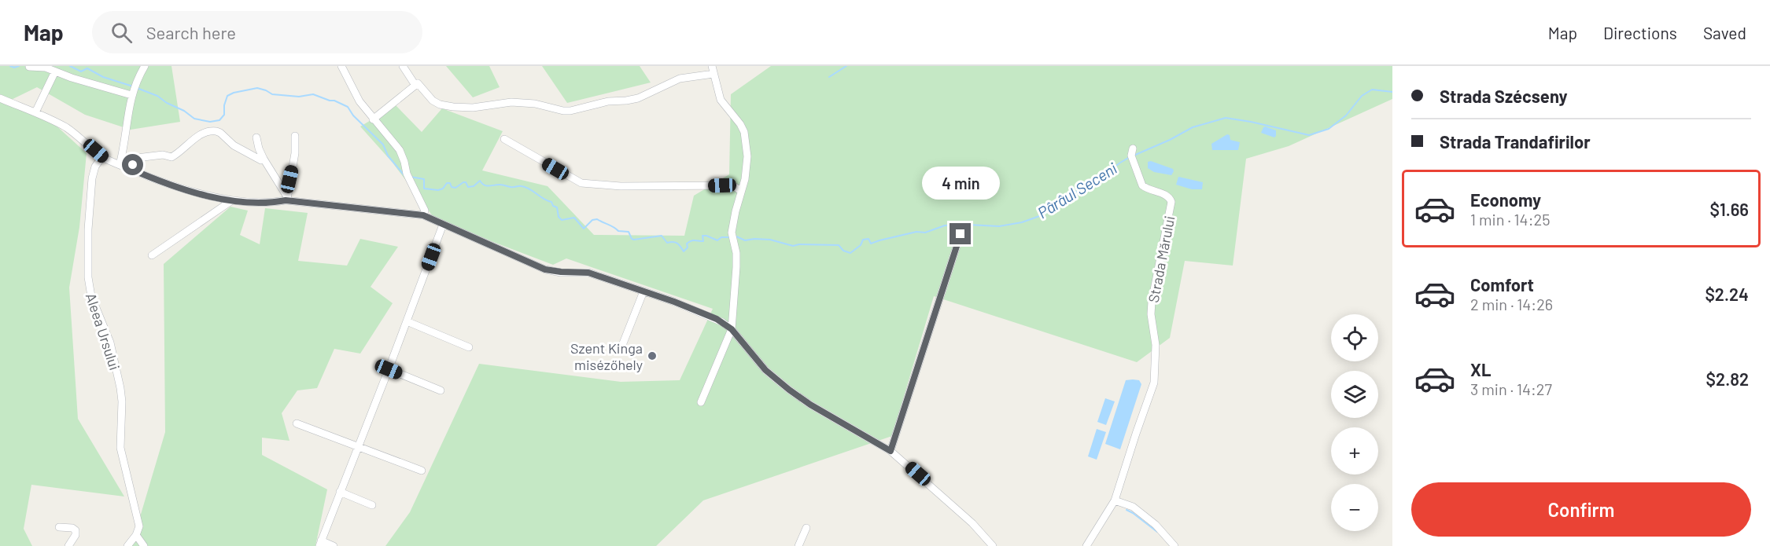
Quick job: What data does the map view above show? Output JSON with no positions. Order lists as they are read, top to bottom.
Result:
{
  "streets": {
    "street": ["Strada Mărului", "Aleea Ursului"]
  },
  "water": ["Pârâul Seceni"],
  "places": ["Szent Kinga misézőhely"],
  "page": {
    "header": "Map",
    "search": "Search here",
    "nav": ["Map", "Directions", "Saved"],
    "banner": ["Strada Szécseny", "Strada Trandafirilor"],
    "bubble": "4 min",
    "list": [
      {
        "name": "Economy",
        "note": "1 min · 14:25",
        "value": "$1.66"
      },
      {
        "name": "Comfort",
        "note": "2 min · 14:26",
        "value": "$2.24"
      },
      {
        "name": "XL",
        "note": "3 min · 14:27",
        "value": "$2.82"
      }
    ],
    "map_buttons": ["+", "−"],
    "buttons": "Confirm"
  }
}
